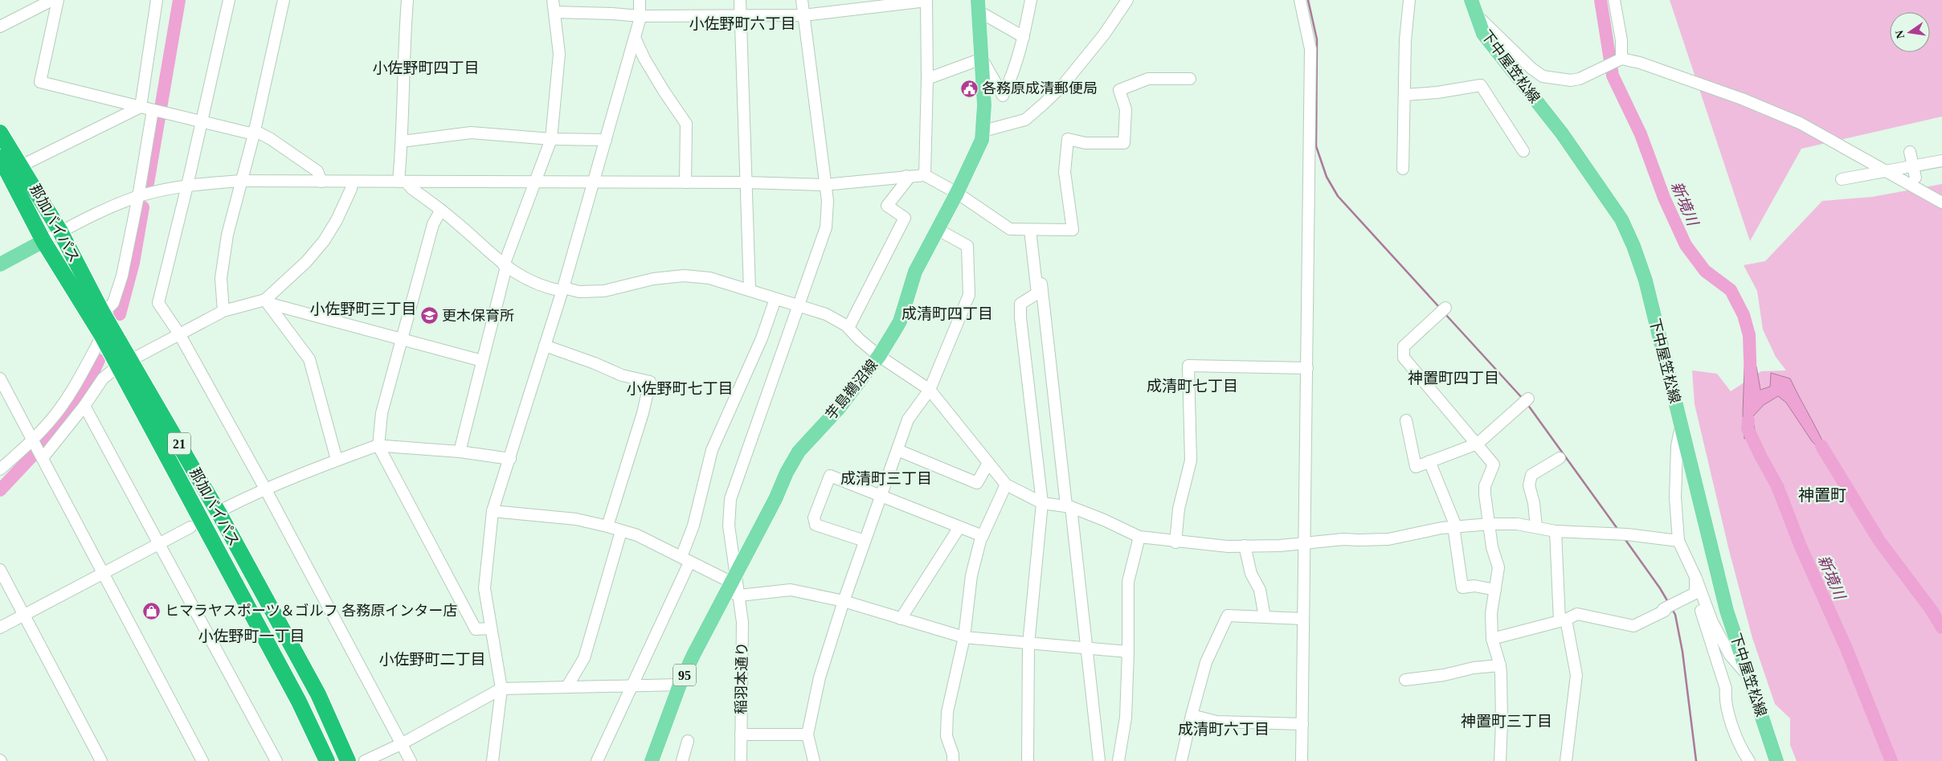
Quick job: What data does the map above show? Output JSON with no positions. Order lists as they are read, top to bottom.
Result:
{
  "streets": {
    "highway": ["那加バイパス", "21"],
    "main road": ["下中屋笠松線", "芋島鵜沼線", "95"],
    "street": ["稲羽本通り"]
  },
  "crossings": [
    ["芋島鵜沼線", "稲羽本通り"]
  ],
  "districts": [
    "小佐野町六丁目",
    "小佐野町四丁目",
    "小佐野町三丁目",
    "成清町四丁目",
    "神置町四丁目",
    "成清町七丁目",
    "小佐野町七丁目",
    "成清町三丁目",
    "神置町",
    "小佐野町一丁目",
    "小佐野町二丁目",
    "神置町三丁目",
    "成清町六丁目"
  ],
  "water": ["新境川"],
  "places": {
    "public building": ["各務原成清郵便局"],
    "school or university": ["更木保育所"],
    "shop": ["ヒマラヤスポーツ＆ゴルフ 各務原インター店"]
  },
  "north": "left"
}
